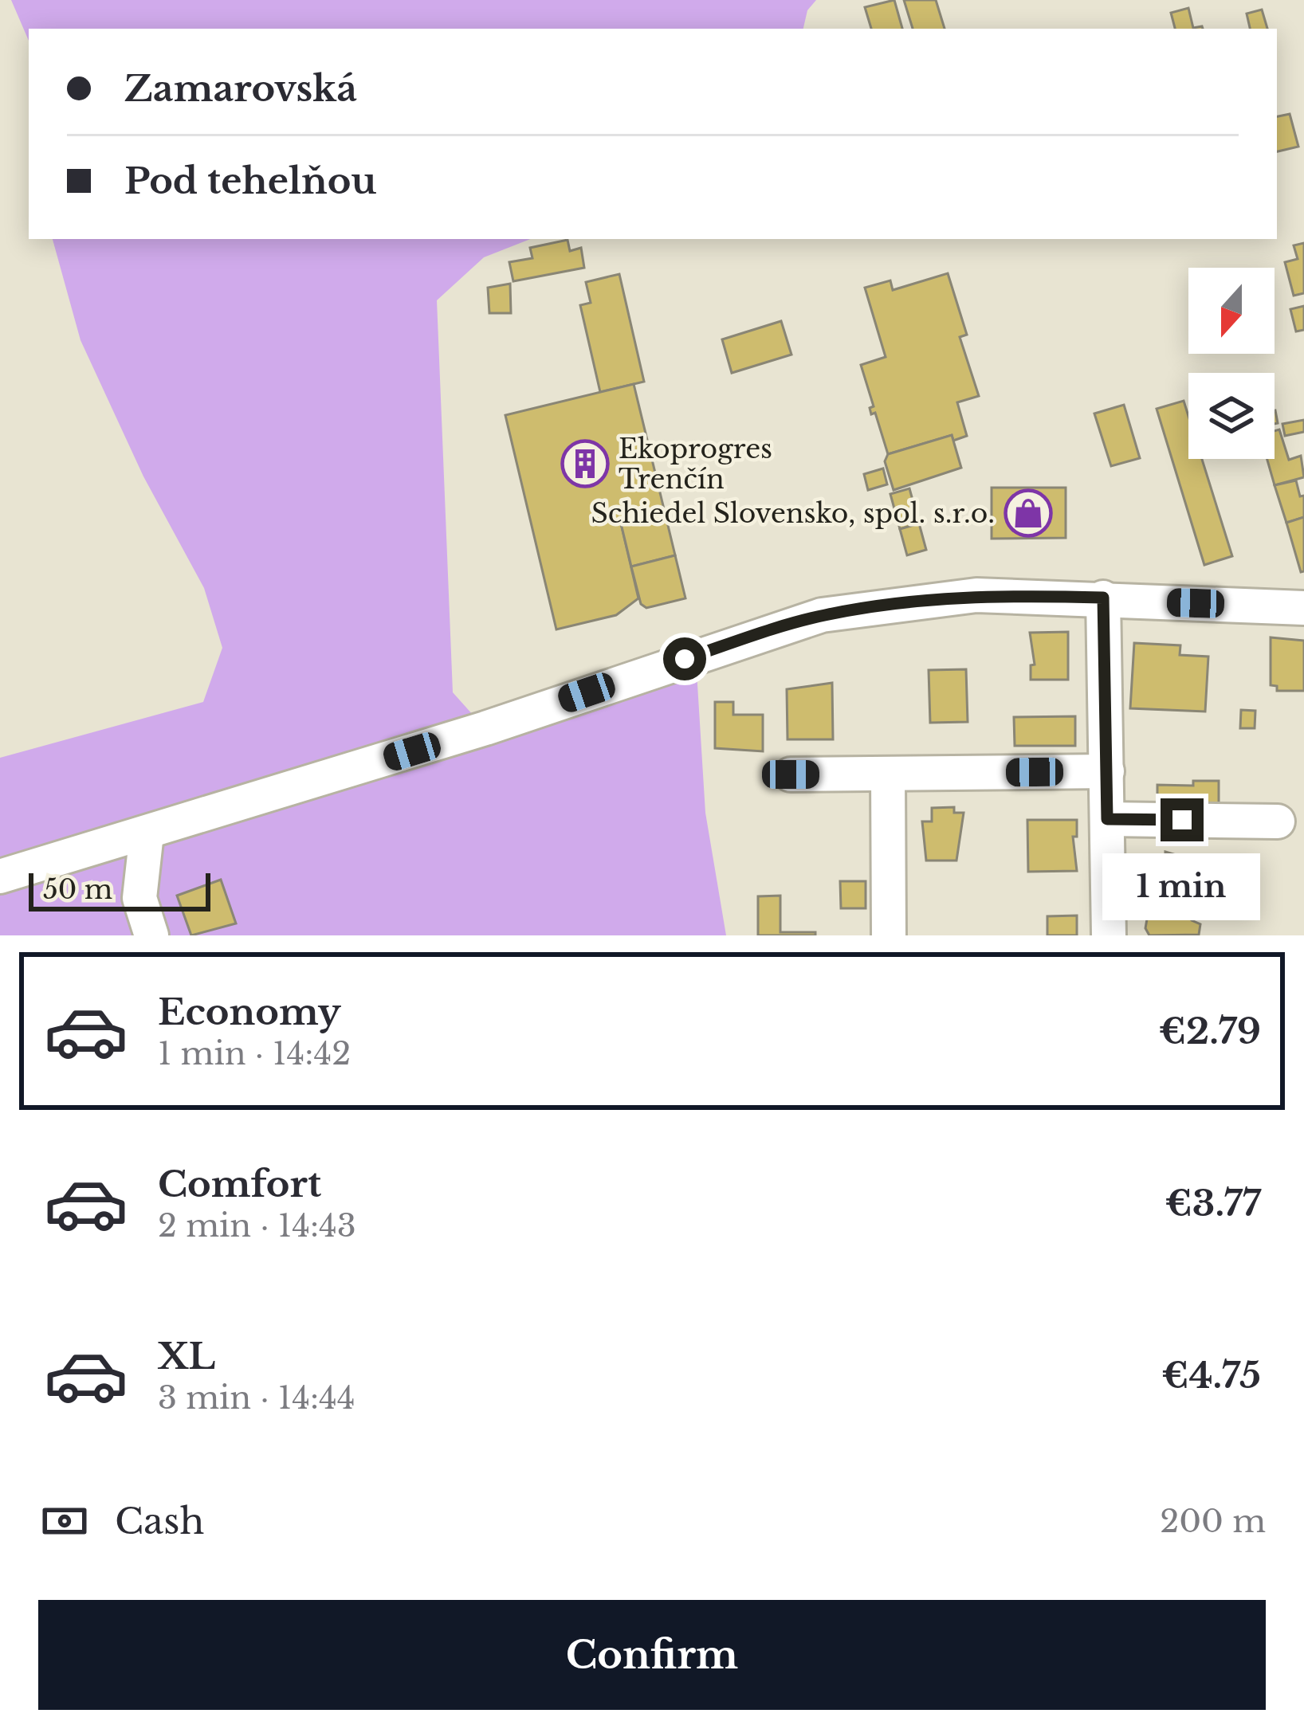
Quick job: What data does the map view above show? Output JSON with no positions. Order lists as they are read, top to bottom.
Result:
{
  "places": {
    "building": ["Ekoprogres Trenčín"],
    "shop": ["Schiedel Slovensko, spol. s.r.o."]
  },
  "scale_bar": "50 m",
  "north": "bottom",
  "page": {
    "banner": ["Zamarovská", "Pod tehelňou"],
    "bubble": "1 min",
    "scale": "50 m",
    "list": [
      {
        "name": "Economy",
        "note": "1 min · 14:42",
        "value": "€2.79"
      },
      {
        "name": "Comfort",
        "note": "2 min · 14:43",
        "value": "€3.77"
      },
      {
        "name": "XL",
        "note": "3 min · 14:44",
        "value": "€4.75"
      }
    ],
    "pay": ["Cash", "200 m"],
    "buttons": "Confirm"
  }
}
